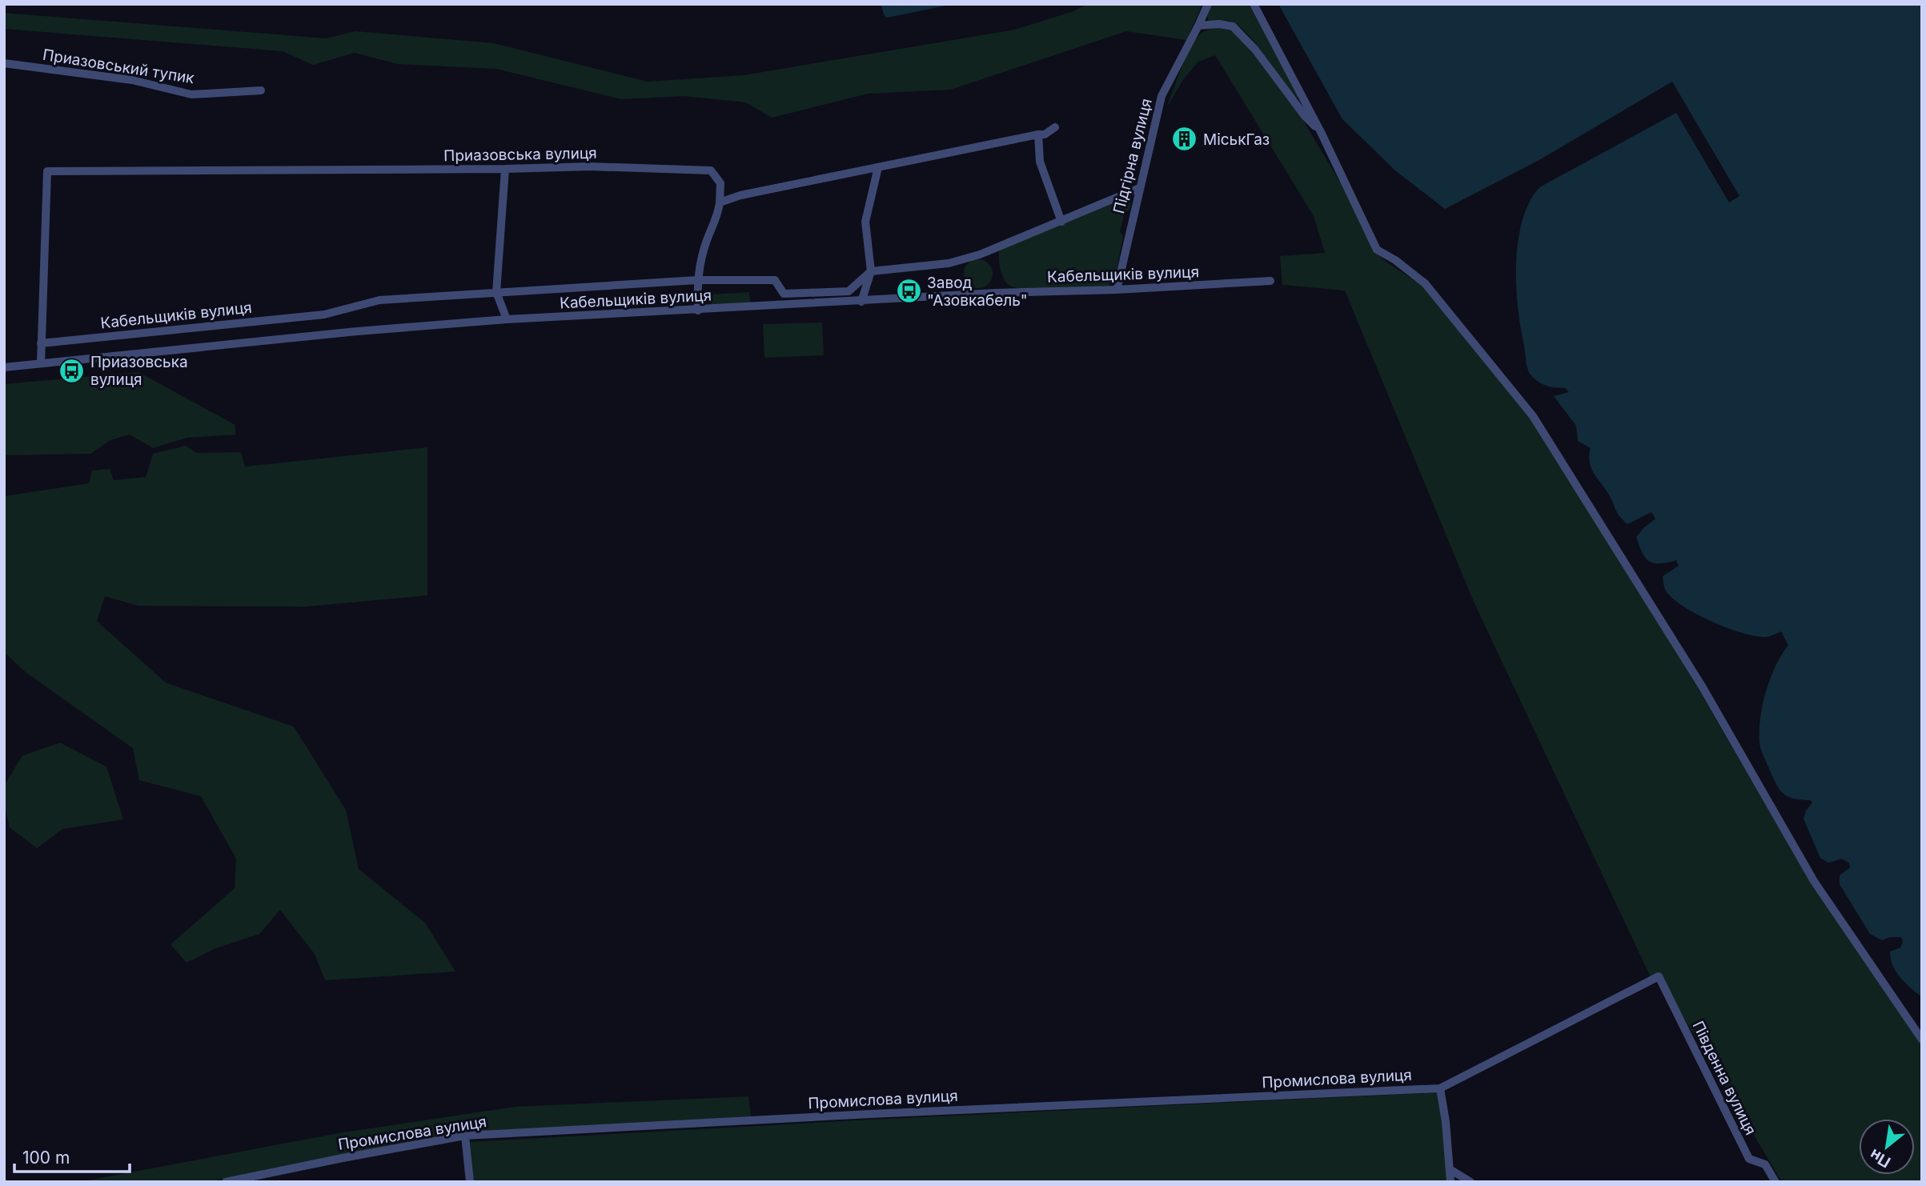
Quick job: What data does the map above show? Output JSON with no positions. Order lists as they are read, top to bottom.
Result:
{
  "streets": {
    "street": [
      "Приазовський тупик",
      "Приазовська вулиця",
      "Підгірна вулиця",
      "Кабельщиків вулиця",
      "Південна вулиця",
      "Промислова вулиця"
    ]
  },
  "crossings": [
    ["Приазовська вулиця", "Кабельщиків вулиця"],
    ["Підгірна вулиця", "Кабельщиків вулиця"],
    ["Південна вулиця", "Промислова вулиця"]
  ],
  "places": {
    "building": ["МіськГаз"],
    "bus stop": ["Завод \"Азовкабель\"", "Приазовська вулиця"]
  },
  "scale_bar": "100 m",
  "north": "bottom left"
}
